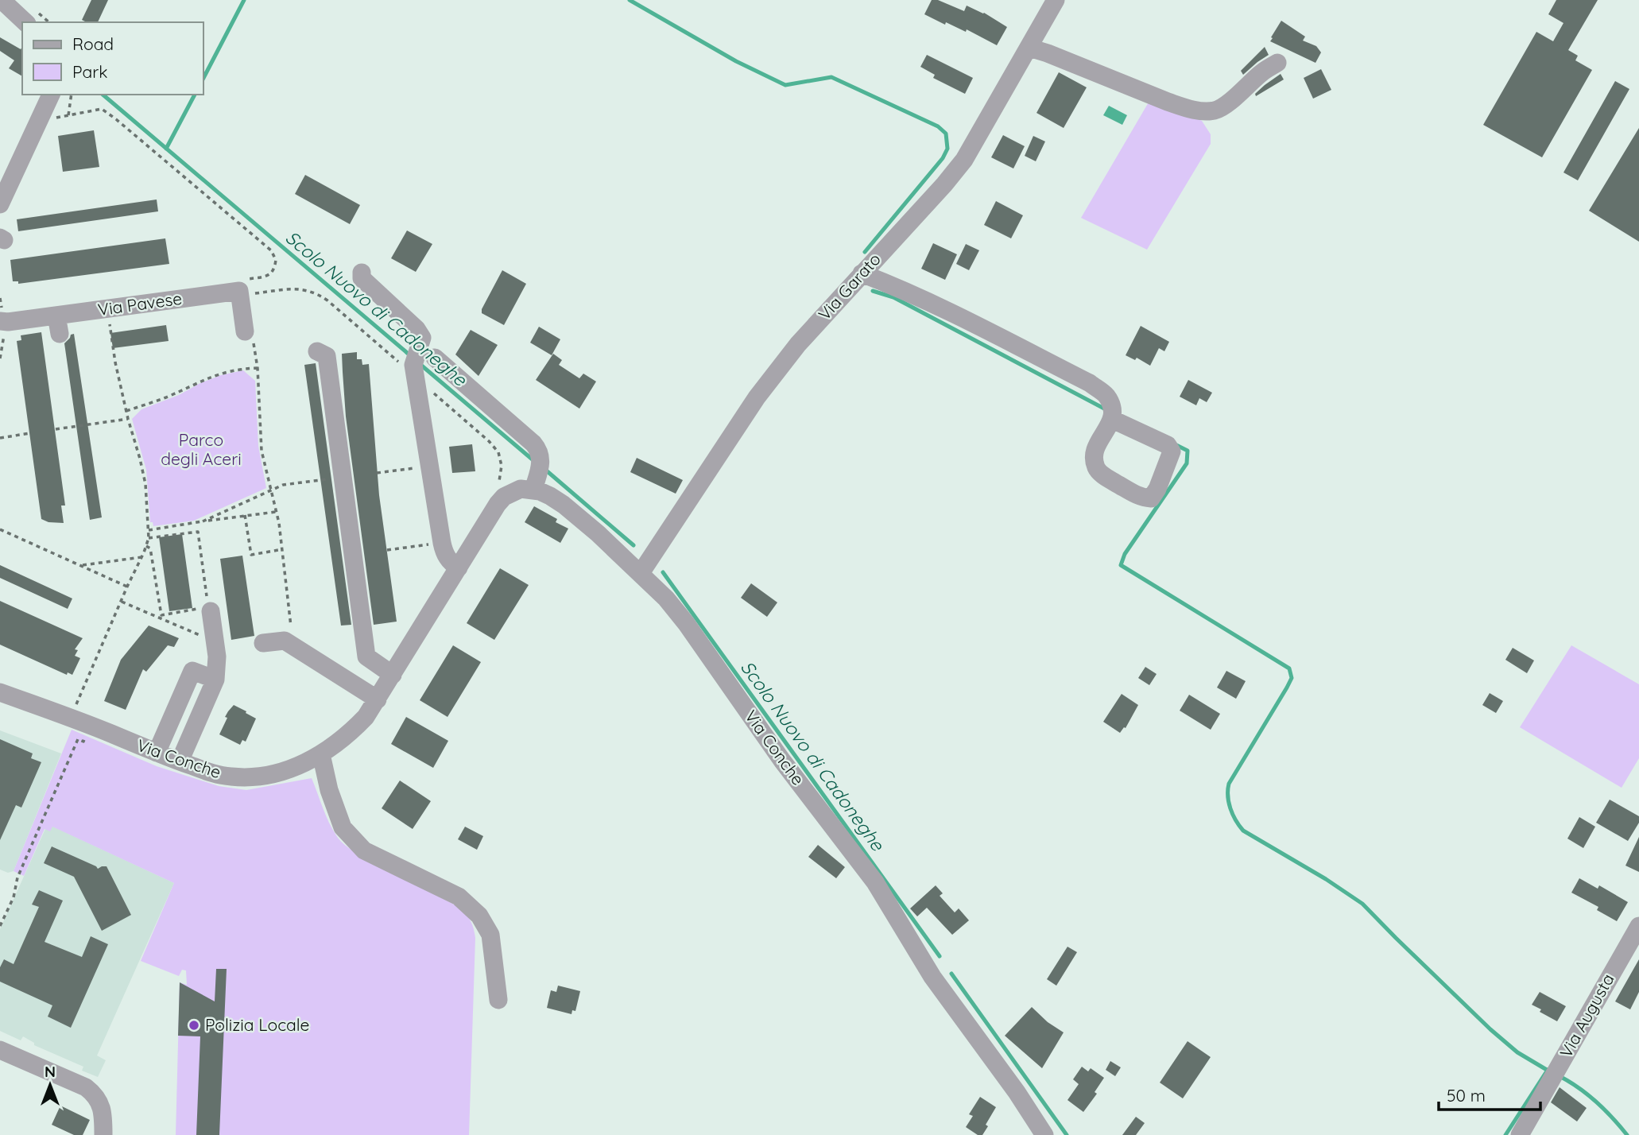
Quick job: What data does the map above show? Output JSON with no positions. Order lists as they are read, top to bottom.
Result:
{
  "streets": {
    "street": [
      "Via Garato",
      "Via Pavese",
      "Via Conche",
      "Via Augusta"
    ]
  },
  "crossings": [
    ["Via Garato", "Via Conche"]
  ],
  "water": ["Scolo Nuovo di Cadoneghe"],
  "parks": ["Parco degli Aceri"],
  "places": ["Polizia Locale"],
  "legend": ["Road", "Park"],
  "scale_bar": "50 m",
  "north": "top"
}
